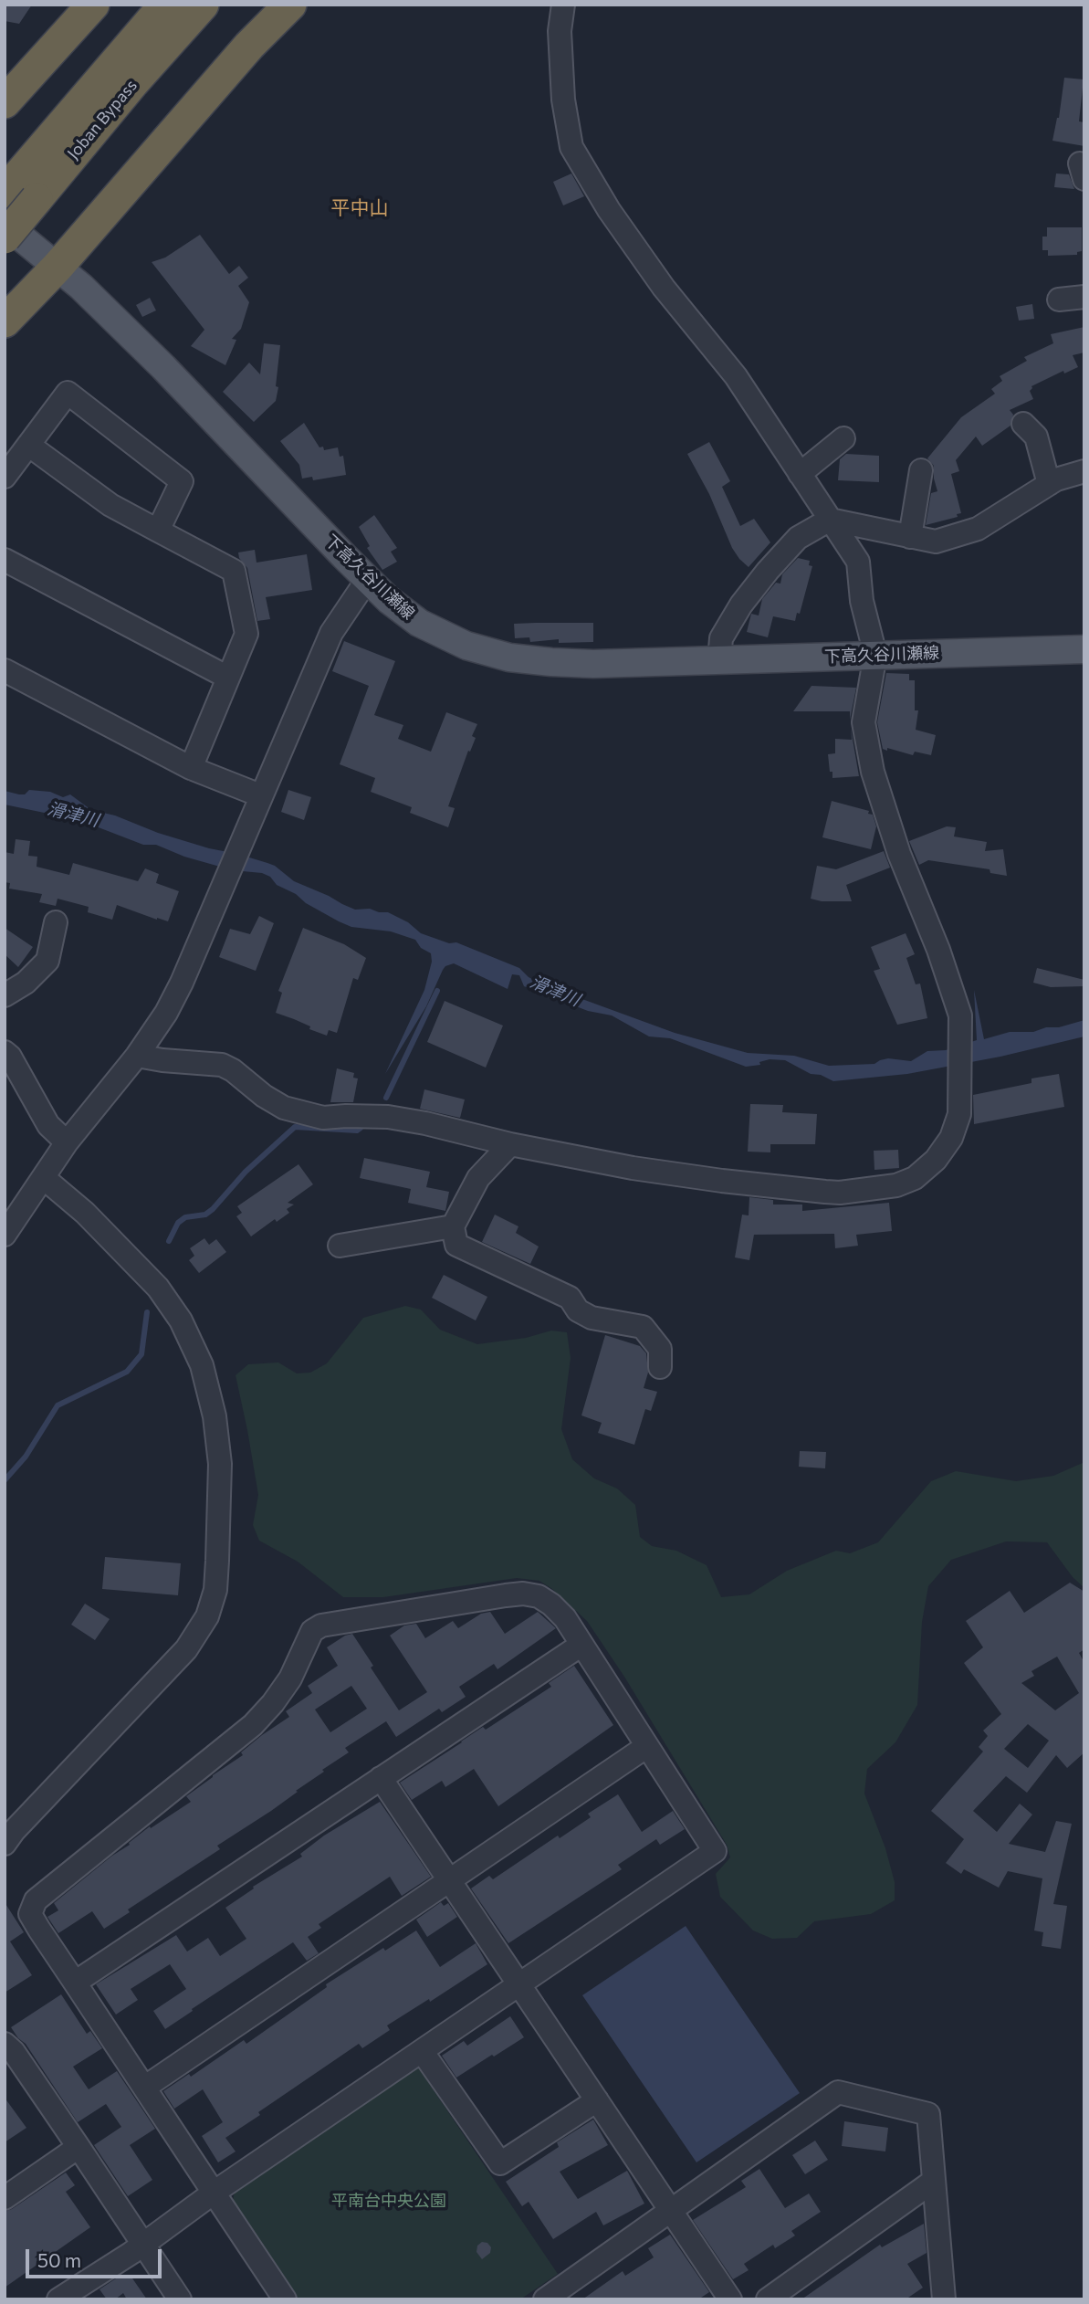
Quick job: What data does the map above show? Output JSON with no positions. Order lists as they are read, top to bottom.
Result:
{
  "streets": {
    "highway": ["Joban Bypass"],
    "main road": ["下高久谷川瀬線"]
  },
  "districts": ["平中山"],
  "water": ["滑津川"],
  "parks": ["平南台中央公園"],
  "scale_bar": "50 m"
}
